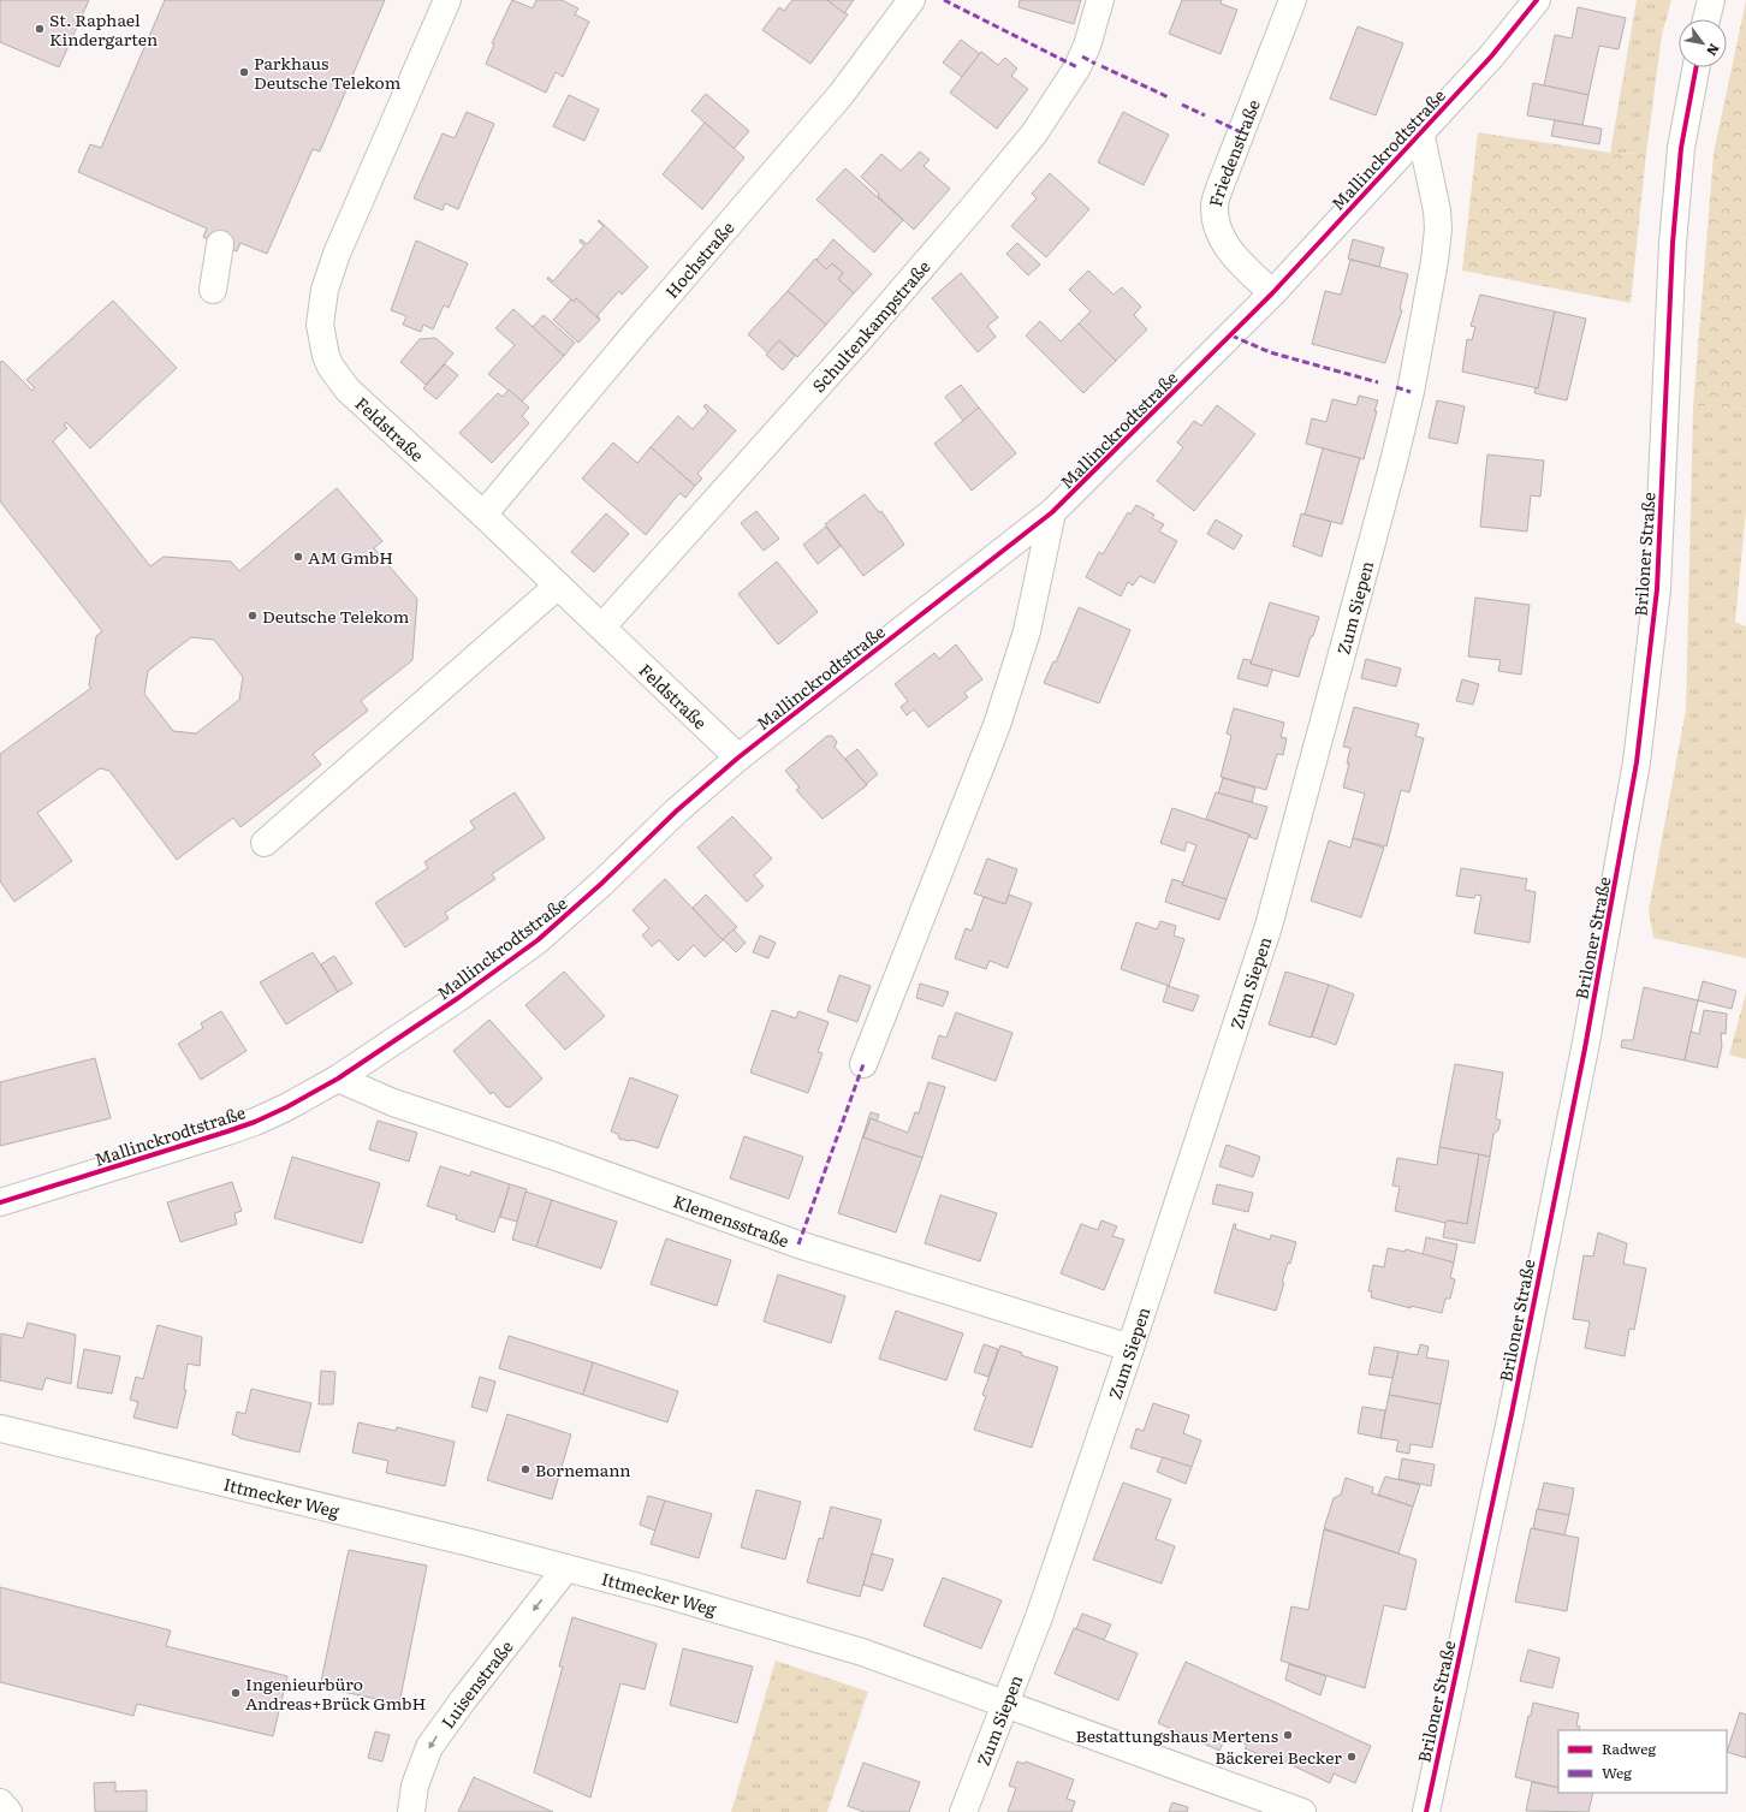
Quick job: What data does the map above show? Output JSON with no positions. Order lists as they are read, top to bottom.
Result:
{
  "streets": {
    "street": [
      "Mallinckrodtstraße",
      "Friedenstraße",
      "Hochstraße",
      "Schultenkampstraße",
      "Feldstraße",
      "Briloner Straße",
      "Zum Siepen",
      "Klemensstraße",
      "Ittmecker Weg",
      "Luisenstraße"
    ]
  },
  "crossings": [
    ["Mallinckrodtstraße", "Friedenstraße"],
    ["Mallinckrodtstraße", "Feldstraße"],
    ["Mallinckrodtstraße", "Zum Siepen"],
    ["Mallinckrodtstraße", "Klemensstraße"],
    ["Hochstraße", "Feldstraße"],
    ["Schultenkampstraße", "Feldstraße"],
    ["Zum Siepen", "Klemensstraße"],
    ["Zum Siepen", "Ittmecker Weg"],
    ["Ittmecker Weg", "Luisenstraße"]
  ],
  "one_way": ["Luisenstraße"],
  "places": [
    "St. Raphael Kindergarten",
    "Parkhaus Deutsche Telekom",
    "AM GmbH",
    "Deutsche Telekom",
    "Bornemann",
    "Ingenieurbüro Andreas+Brück GmbH",
    "Bestattungshaus Mertens",
    "Bäckerei Becker"
  ],
  "legend": ["Radweg", "Weg"],
  "north": "bottom right"
}
